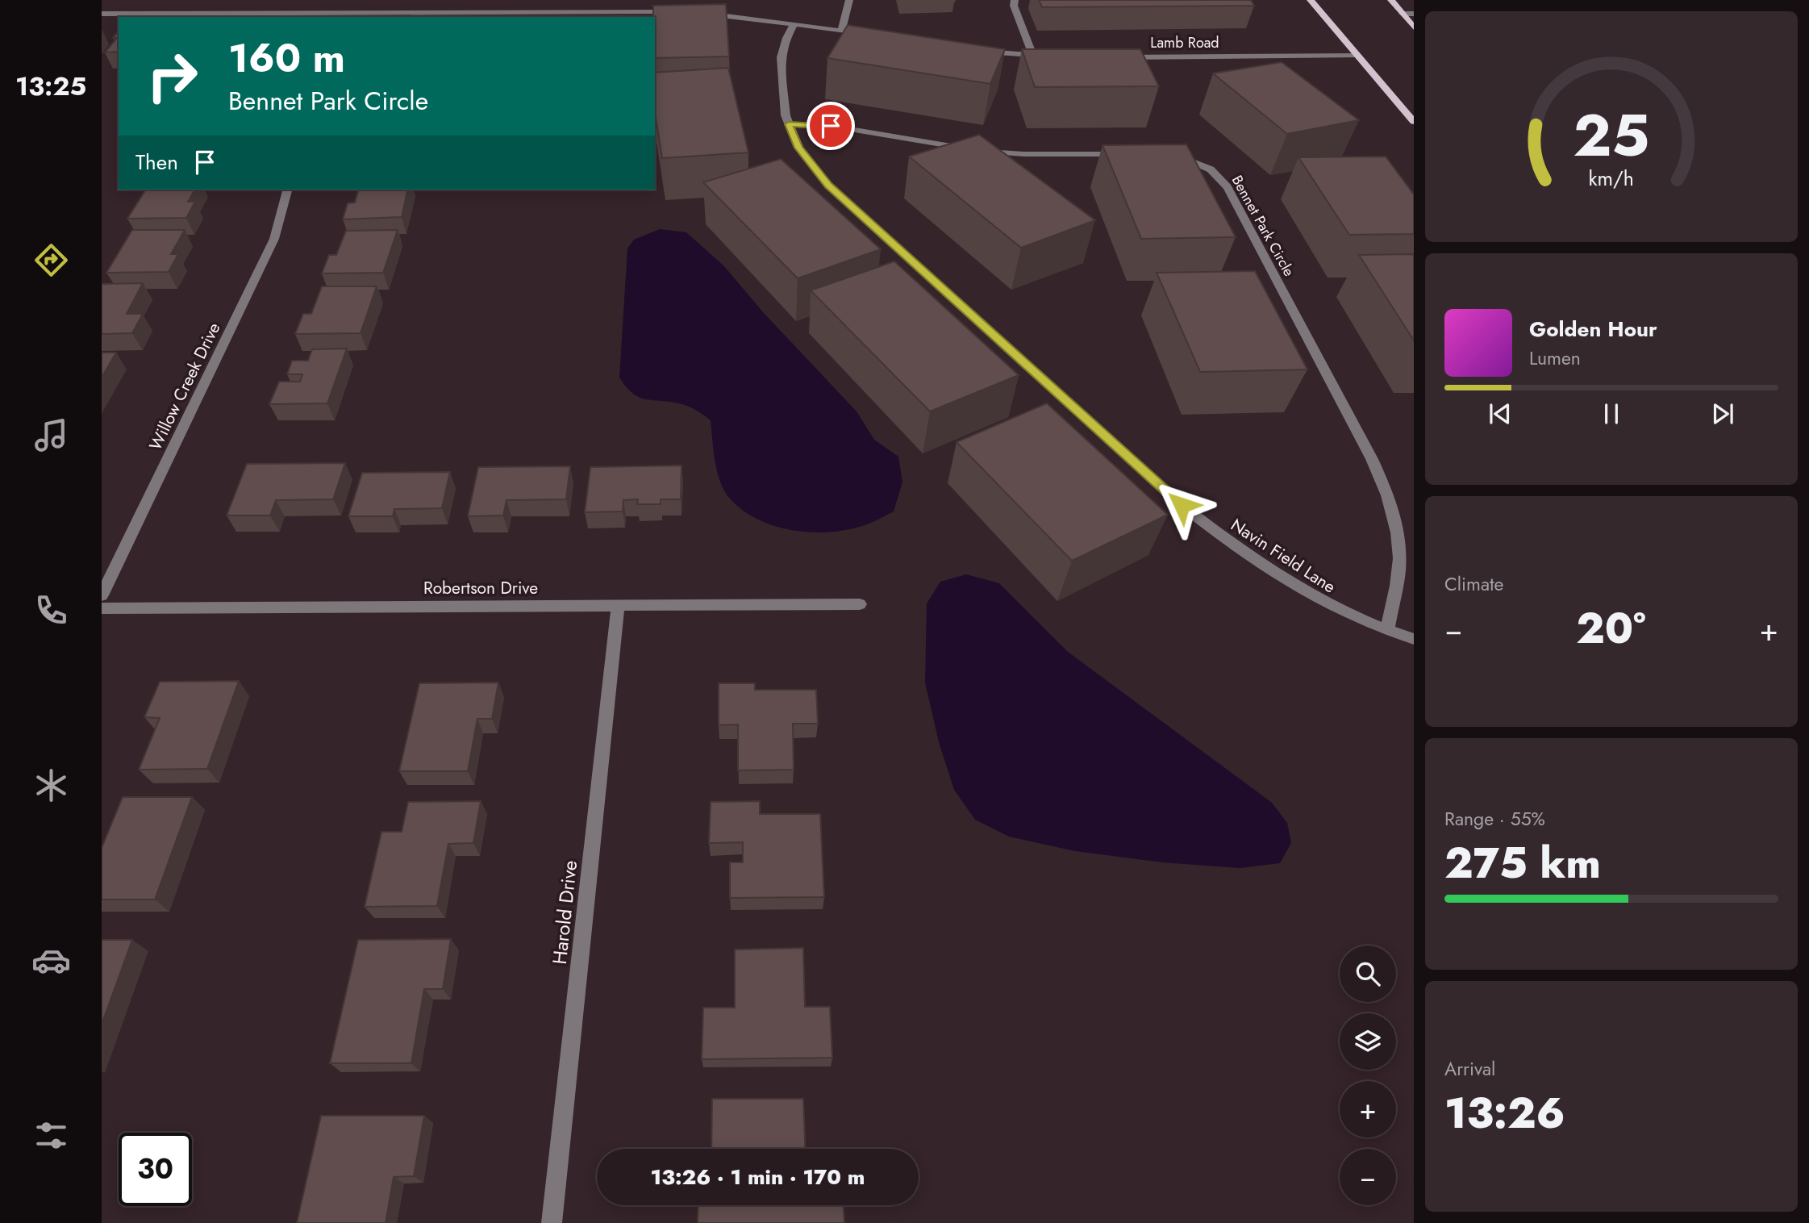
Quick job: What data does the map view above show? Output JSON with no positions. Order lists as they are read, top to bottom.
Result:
{
  "streets": {
    "street": [
      "Lamb Road",
      "Bennet Park Circle",
      "Willow Creek Drive",
      "Navin Field Lane",
      "Robertson Drive",
      "Harold Drive"
    ]
  },
  "crossings": [
    ["Bennet Park Circle", "Navin Field Lane"],
    ["Robertson Drive", "Harold Drive"]
  ],
  "page": {
    "tabs": "13:25",
    "turn": ["160 m", "Bennet Park Circle"],
    "then": "Then",
    "song": ["Golden Hour", "Lumen"],
    "tile": [
      "Climate",
      ["Range · 55%", "275 km"],
      ["Arrival", "13:26"]
    ],
    "heat": ["−", "20°", "+"],
    "map_buttons": ["+", "−"],
    "limit": "30",
    "trip": "13:26 · 1 min · 170 m",
    "gauge": ["25", "km/h"]
  }
}
